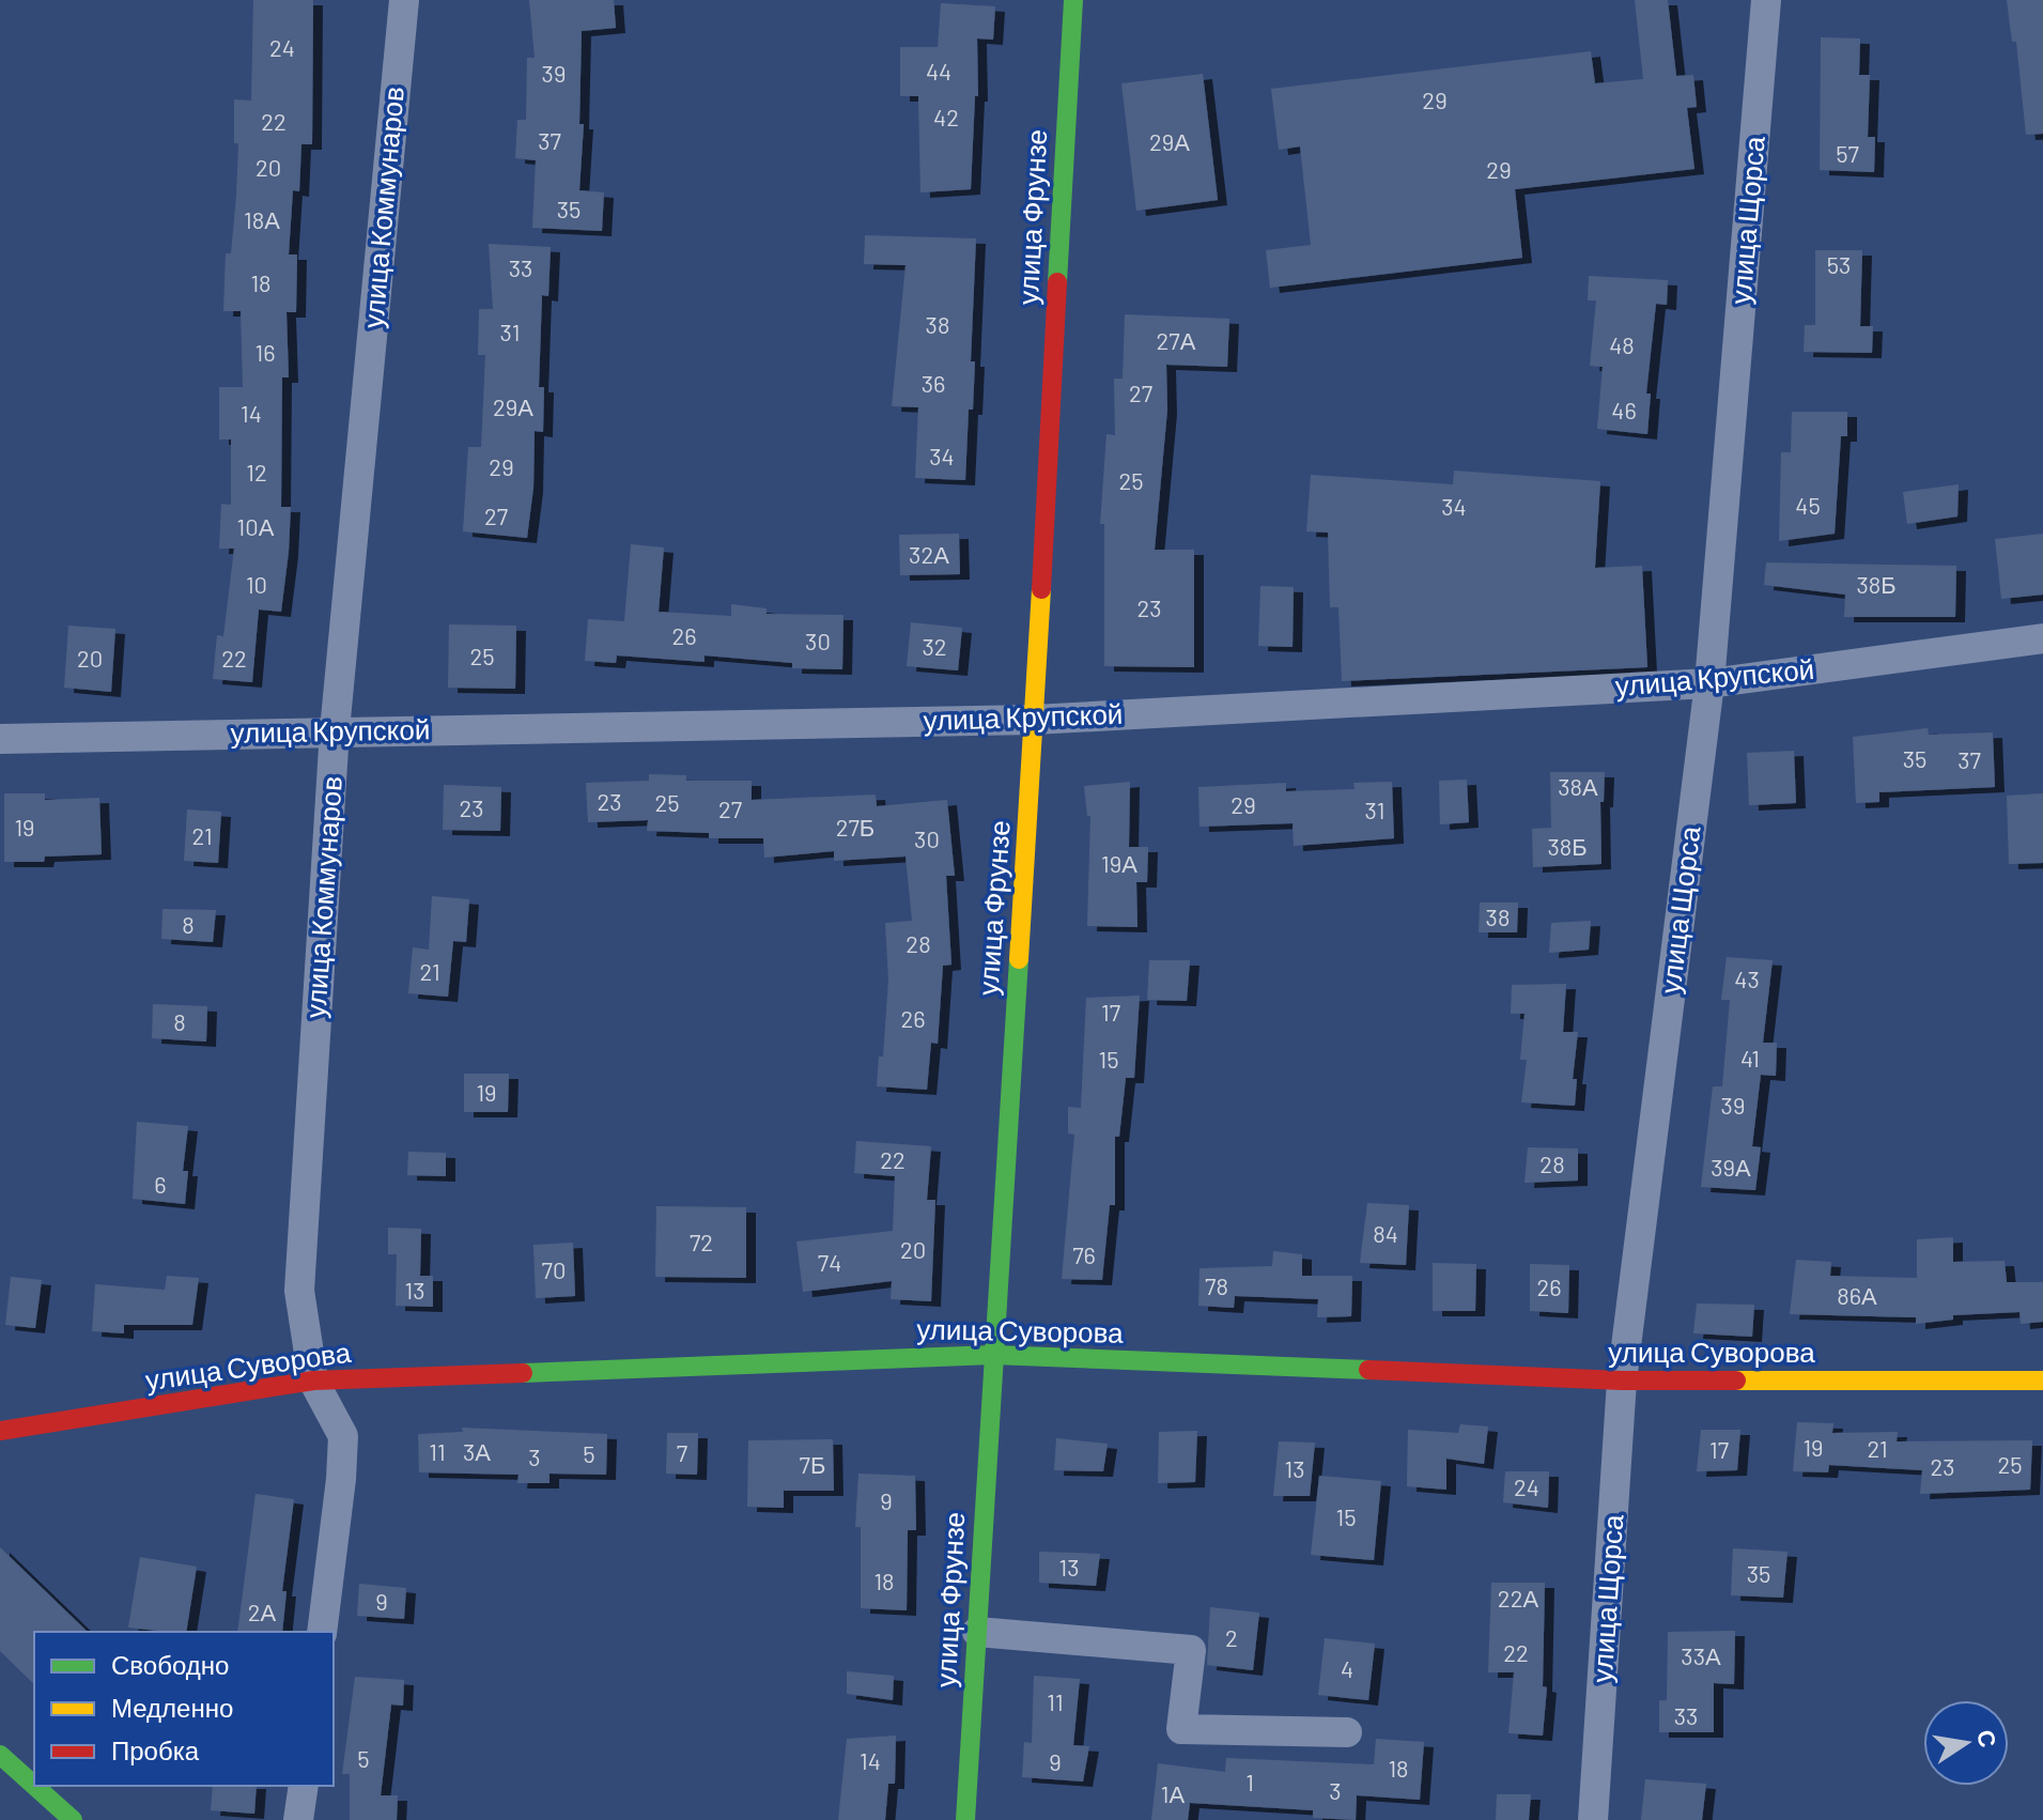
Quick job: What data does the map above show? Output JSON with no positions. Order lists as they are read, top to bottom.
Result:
{
  "streets": {
    "street": [
      "улица Коммунаров",
      "улица Фрунзе",
      "улица Щорса",
      "улица Крупской",
      "улица Суворова"
    ]
  },
  "crossings": [
    ["улица Коммунаров", "улица Крупской"],
    ["улица Коммунаров", "улица Суворова"],
    ["улица Фрунзе", "улица Крупской"],
    ["улица Фрунзе", "улица Суворова"],
    ["улица Щорса", "улица Крупской"],
    ["улица Щорса", "улица Суворова"]
  ],
  "house_numbers": [
    "24",
    "44",
    "39",
    "29",
    "42",
    "22",
    "37",
    "29А",
    "57",
    "20",
    "29",
    "35",
    "18А",
    "53",
    "33",
    "18",
    "38",
    "31",
    "27А",
    "48",
    "16",
    "36",
    "27",
    "29А",
    "46",
    "14",
    "34",
    "29",
    "12",
    "25",
    "45",
    "34",
    "27",
    "10А",
    "32А",
    "10",
    "38Б",
    "23",
    "26",
    "30",
    "32",
    "25",
    "20",
    "22",
    "35",
    "37",
    "38А",
    "23",
    "25",
    "29",
    "23",
    "27",
    "31",
    "19",
    "27Б",
    "21",
    "30",
    "38Б",
    "19А",
    "38",
    "8",
    "28",
    "21",
    "43",
    "17",
    "26",
    "8",
    "41",
    "15",
    "19",
    "39",
    "22",
    "28",
    "39А",
    "6",
    "84",
    "72",
    "20",
    "76",
    "74",
    "70",
    "78",
    "26",
    "13",
    "86А",
    "19",
    "21",
    "17",
    "11",
    "3А",
    "7",
    "5",
    "3",
    "7Б",
    "25",
    "23",
    "13",
    "24",
    "9",
    "15",
    "13",
    "35",
    "18",
    "22А",
    "9",
    "2А",
    "2",
    "22",
    "33А",
    "4",
    "11",
    "33",
    "5",
    "14",
    "9",
    "18",
    "1",
    "3",
    "1А"
  ],
  "legend": ["Свободно", "Медленно", "Пробка"],
  "north": "right"
}
